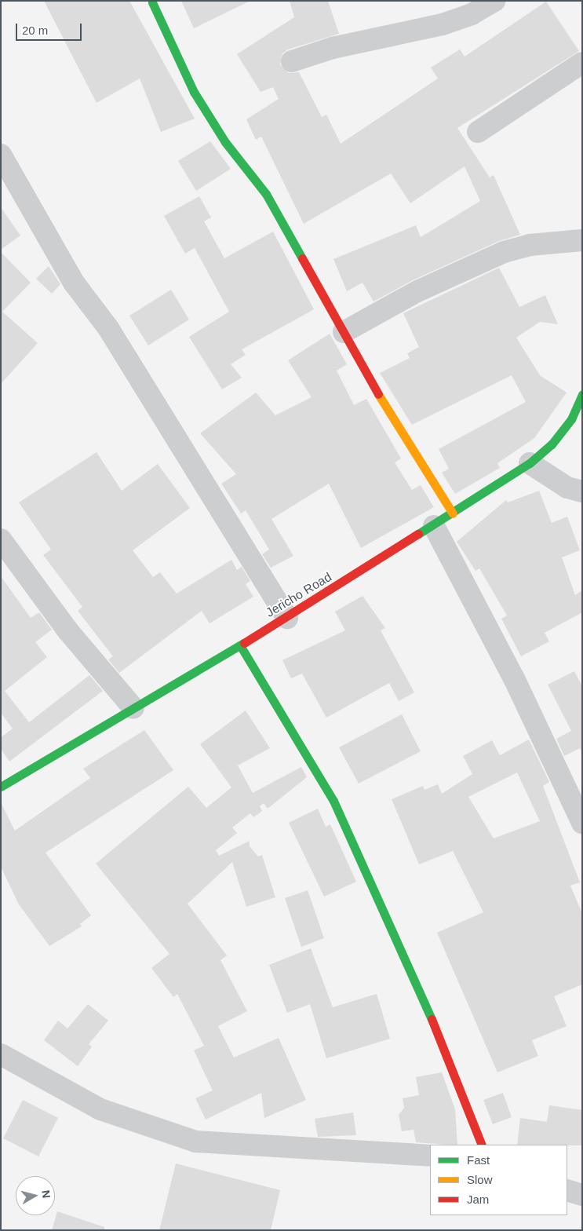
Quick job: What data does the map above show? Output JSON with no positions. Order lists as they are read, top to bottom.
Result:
{
  "streets": {
    "street": ["Jericho Road"]
  },
  "legend": ["Fast", "Slow", "Jam"],
  "scale_bar": "20 m",
  "north": "right"
}
